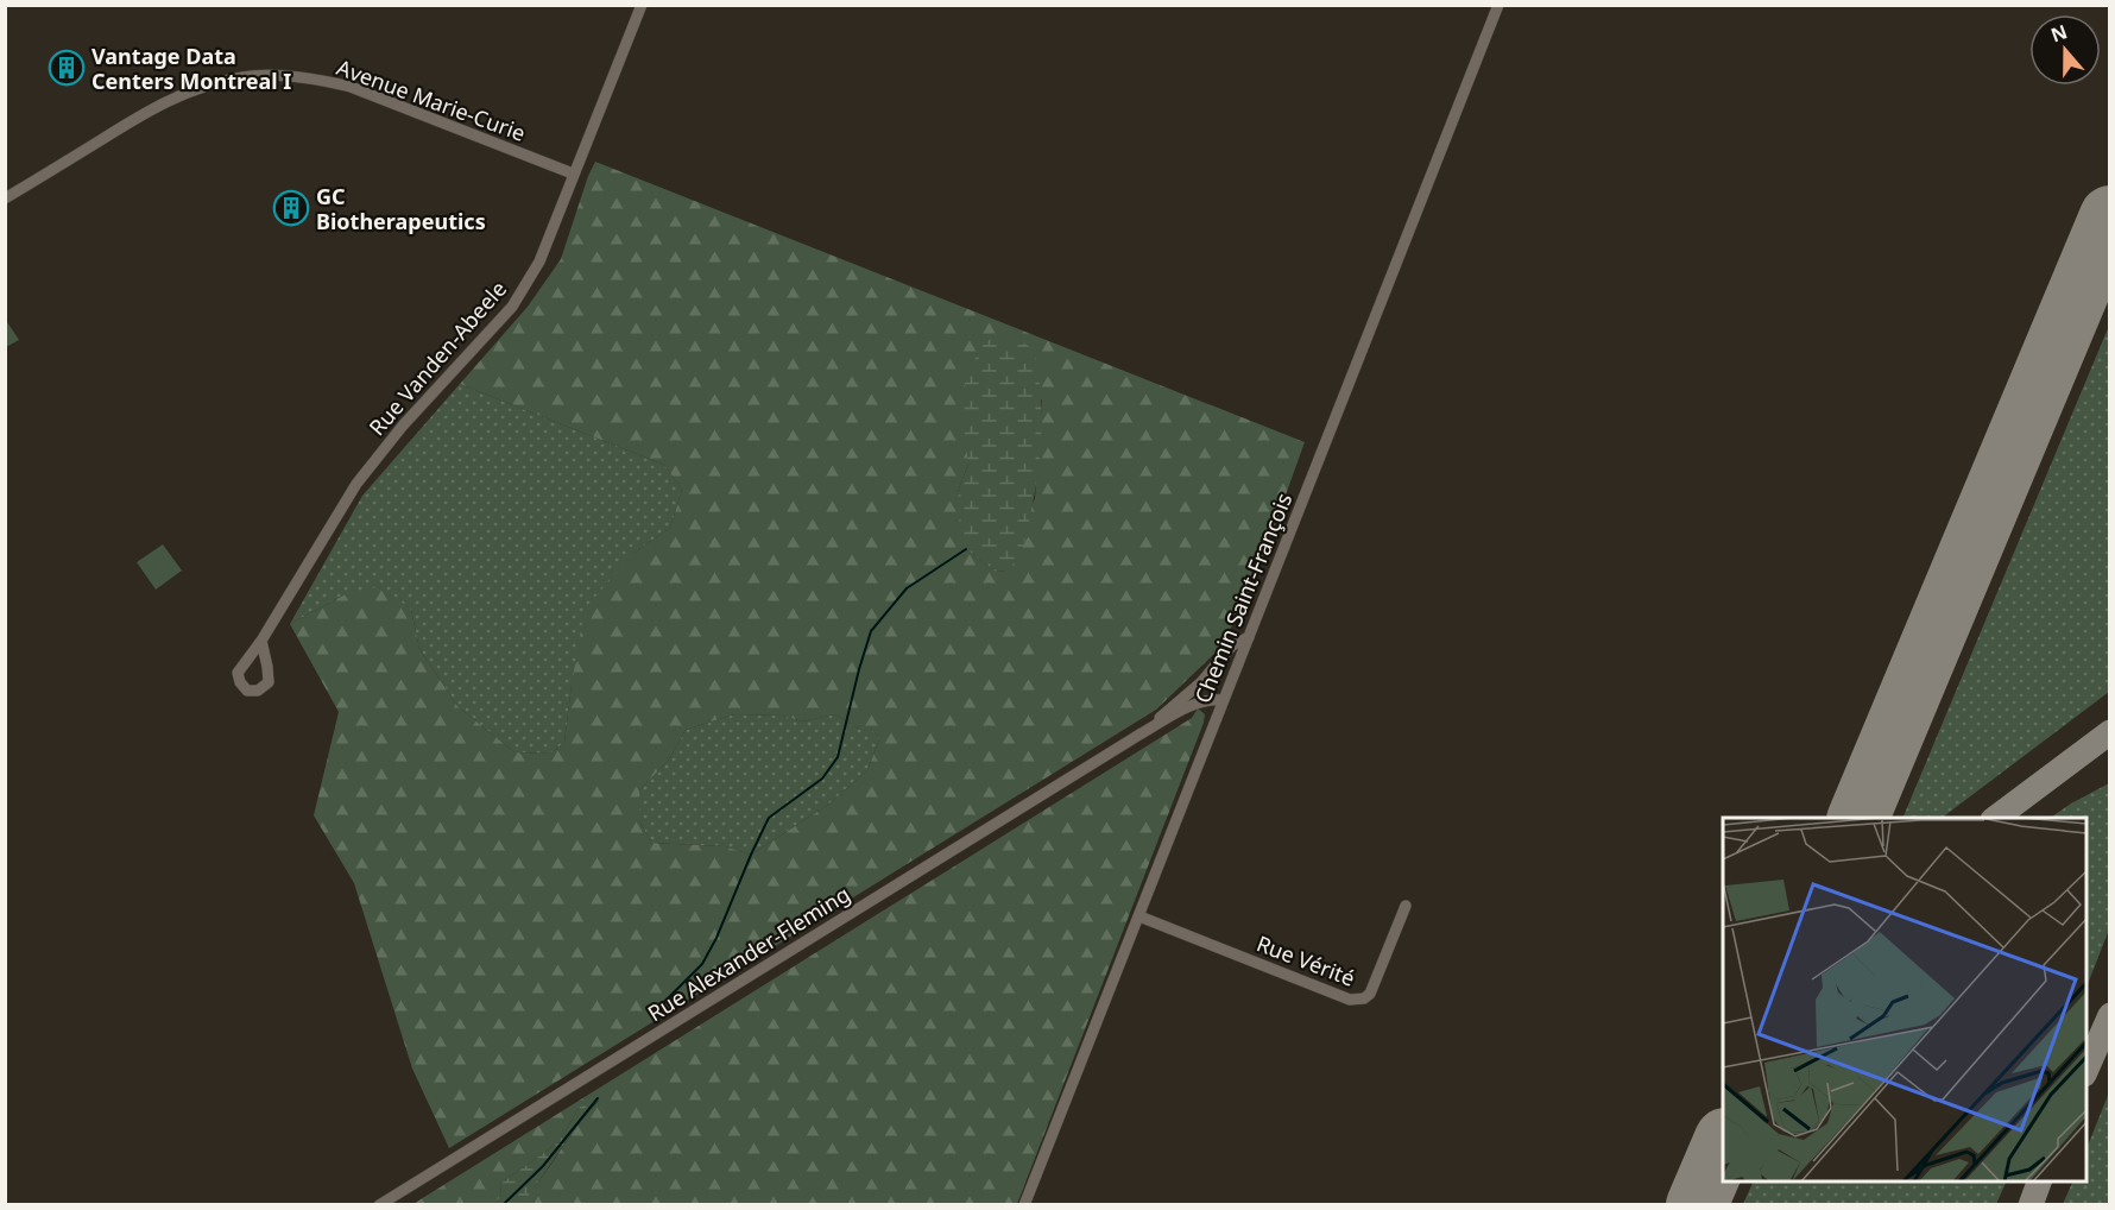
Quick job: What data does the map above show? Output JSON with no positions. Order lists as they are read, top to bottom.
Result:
{
  "streets": {
    "street": [
      "Avenue Marie-Curie",
      "Rue Vanden-Abeele",
      "Chemin Saint-François",
      "Rue Alexander-Fleming",
      "Rue Vérité"
    ]
  },
  "crossings": [
    ["Avenue Marie-Curie", "Rue Vanden-Abeele"],
    ["Chemin Saint-François", "Rue Alexander-Fleming"],
    ["Chemin Saint-François", "Rue Vérité"]
  ],
  "places": {
    "building": ["Vantage Data Centers Montreal I", "GC Biotherapeutics"]
  },
  "north": "top"
}
